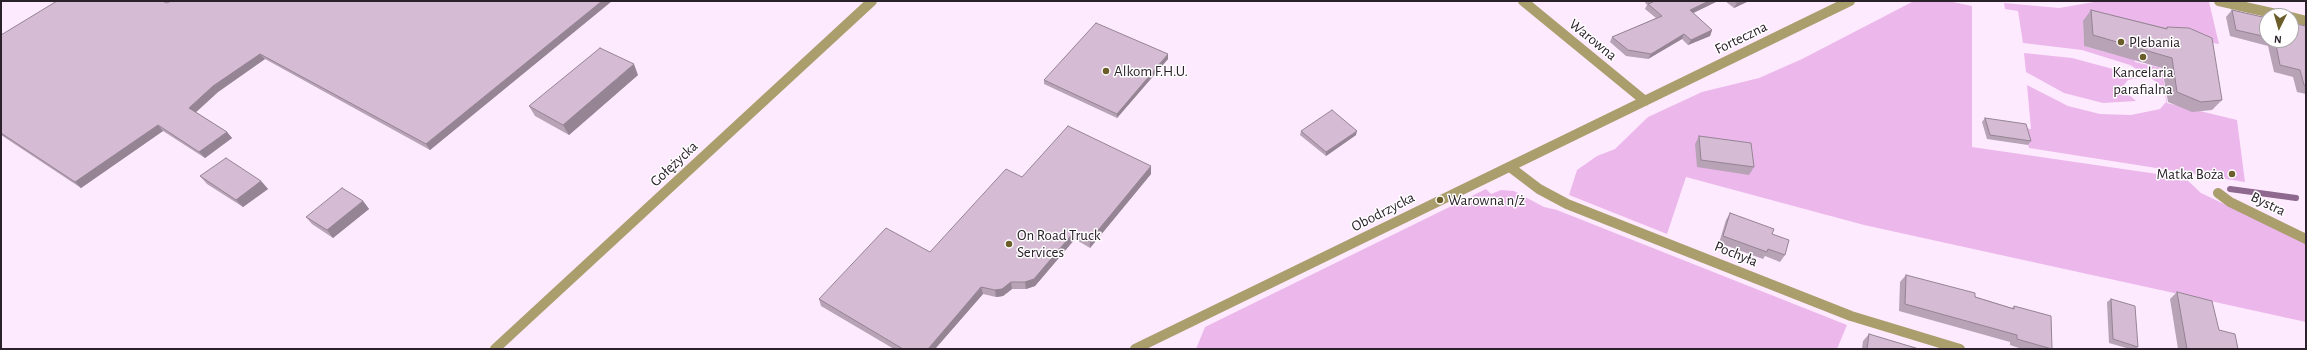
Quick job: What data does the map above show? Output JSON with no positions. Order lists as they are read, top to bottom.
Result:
{
  "streets": {
    "street": [
      "Forteczna",
      "Warowna",
      "Gołężycka",
      "Bystra",
      "Obodrzycka",
      "Pochyła"
    ]
  },
  "crossings": [
    ["Forteczna", "Warowna"],
    ["Forteczna", "Obodrzycka"],
    ["Warowna", "Obodrzycka"],
    ["Obodrzycka", "Pochyła"]
  ],
  "places": [
    "Plebania",
    "Kancelaria parafialna",
    "Alkom F.H.U.",
    "Matka Boża",
    "Warowna n/ż",
    "On Road Truck Services"
  ],
  "north": "bottom"
}
